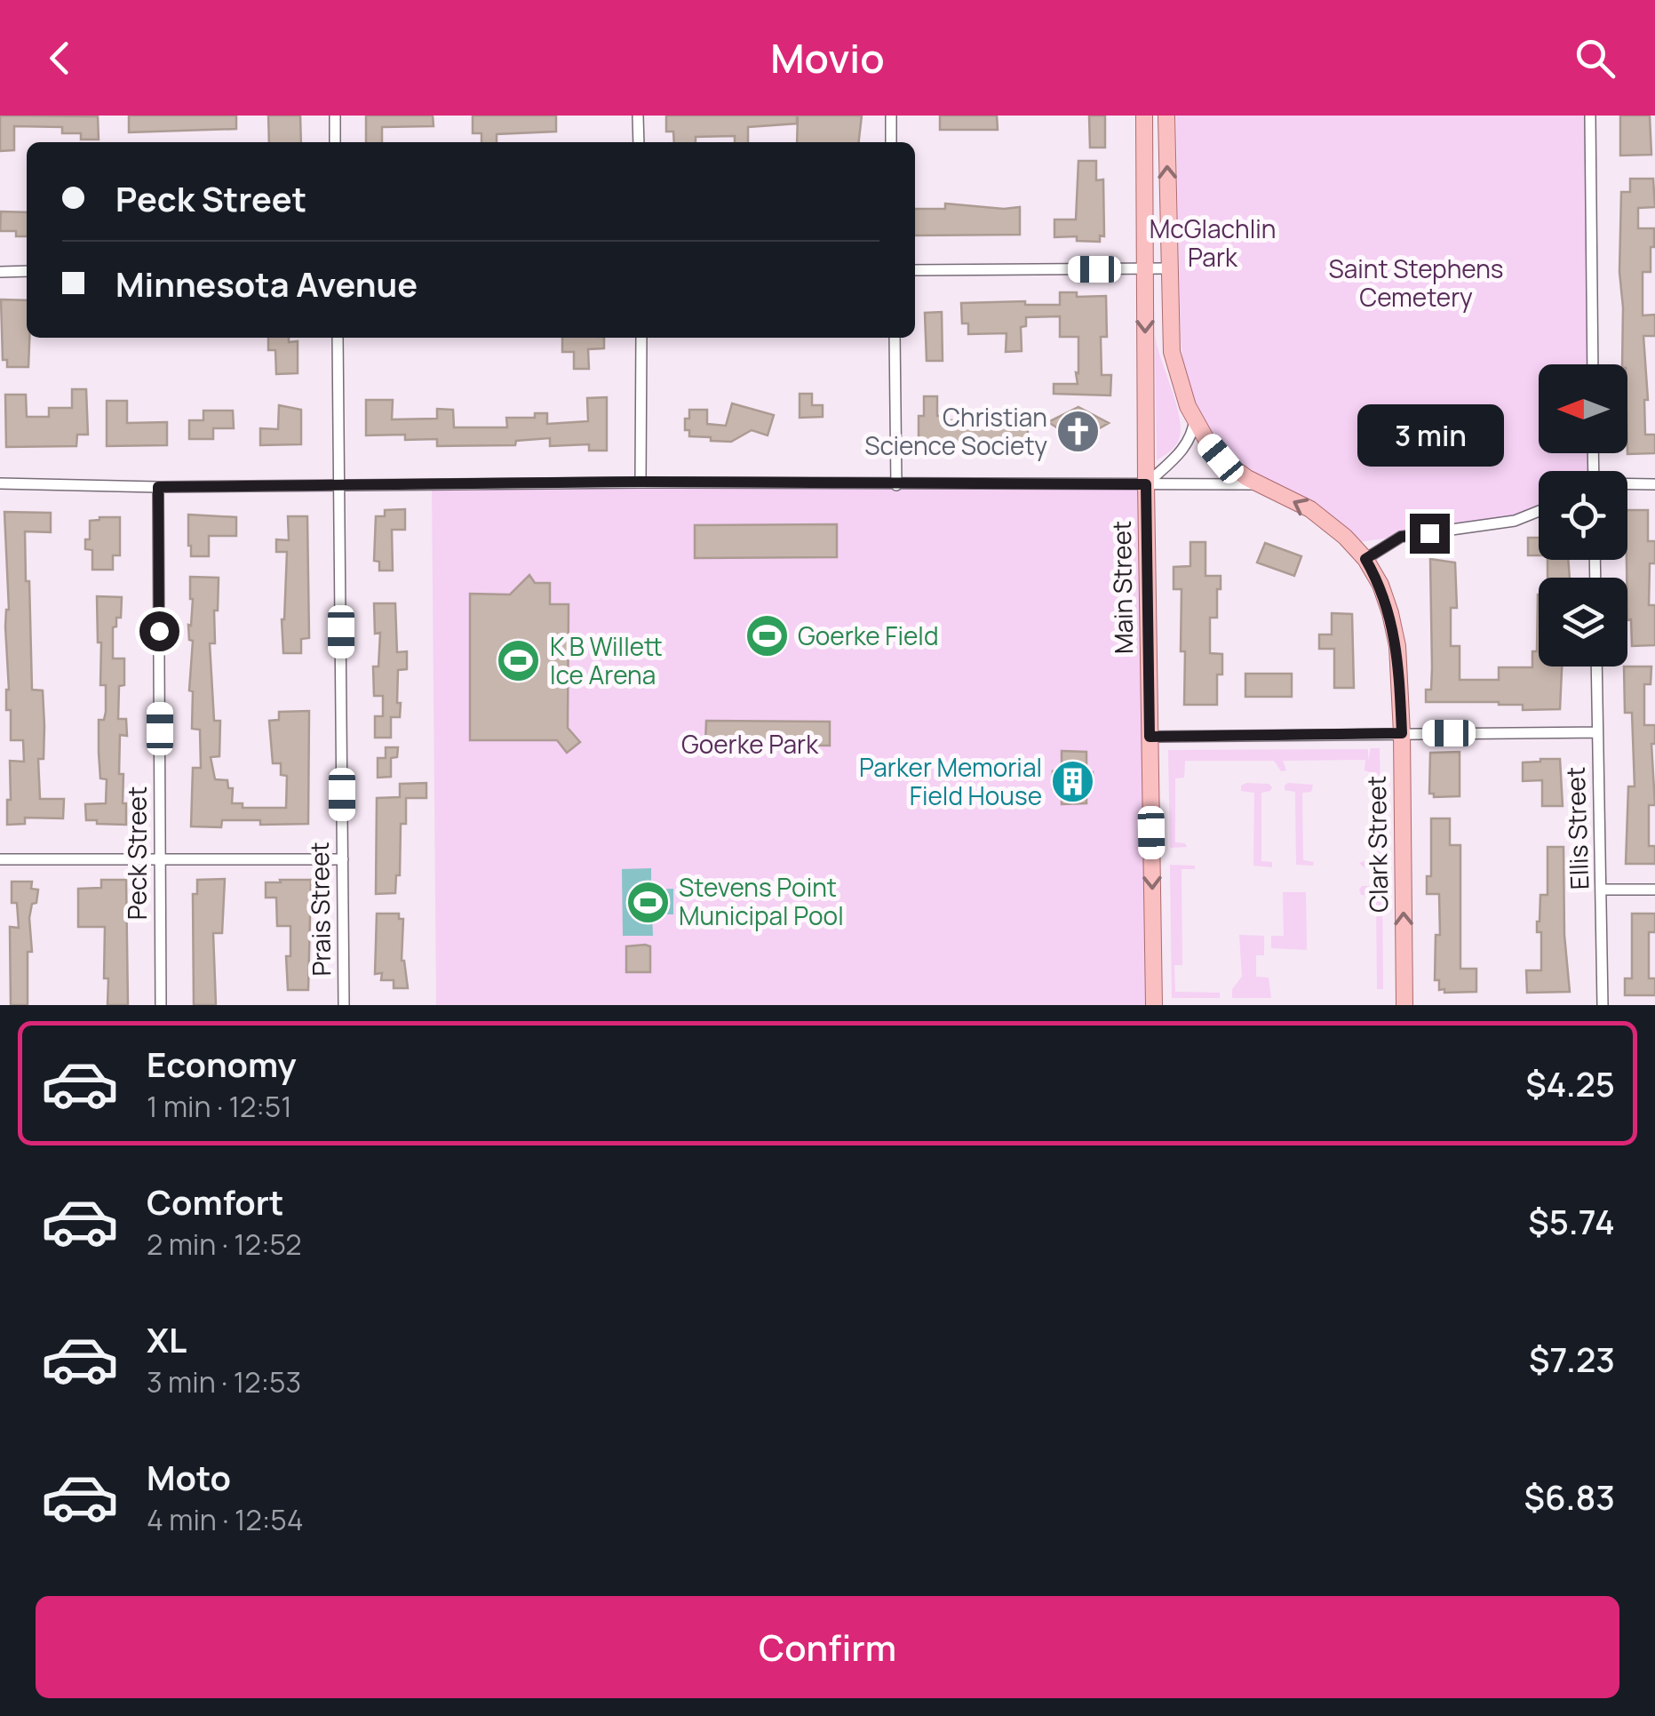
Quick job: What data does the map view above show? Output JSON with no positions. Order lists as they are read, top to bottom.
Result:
{
  "streets": {
    "main road": ["Main Street", "Clark Street"],
    "street": ["Ellis Street", "Peck Street", "Prais Street"]
  },
  "one_way": ["Main Street", "Clark Street"],
  "parks": ["McGlachlin Park", "Saint Stephens Cemetery", "Goerke Park"],
  "places": {
    "church": ["Christian Science Society"],
    "sports": ["Goerke Field", "K B Willett Ice Arena", "Stevens Point Municipal Pool"],
    "building": ["Parker Memorial Field House"]
  },
  "north": "left",
  "page": {
    "header": "Movio",
    "banner": ["Peck Street", "Minnesota Avenue"],
    "bubble": "3 min",
    "list": [
      {
        "name": "Economy",
        "note": "1 min · 12:51",
        "value": "$4.25"
      },
      {
        "name": "Comfort",
        "note": "2 min · 12:52",
        "value": "$5.74"
      },
      {
        "name": "XL",
        "note": "3 min · 12:53",
        "value": "$7.23"
      },
      {
        "name": "Moto",
        "note": "4 min · 12:54",
        "value": "$6.83"
      }
    ],
    "buttons": "Confirm"
  }
}
